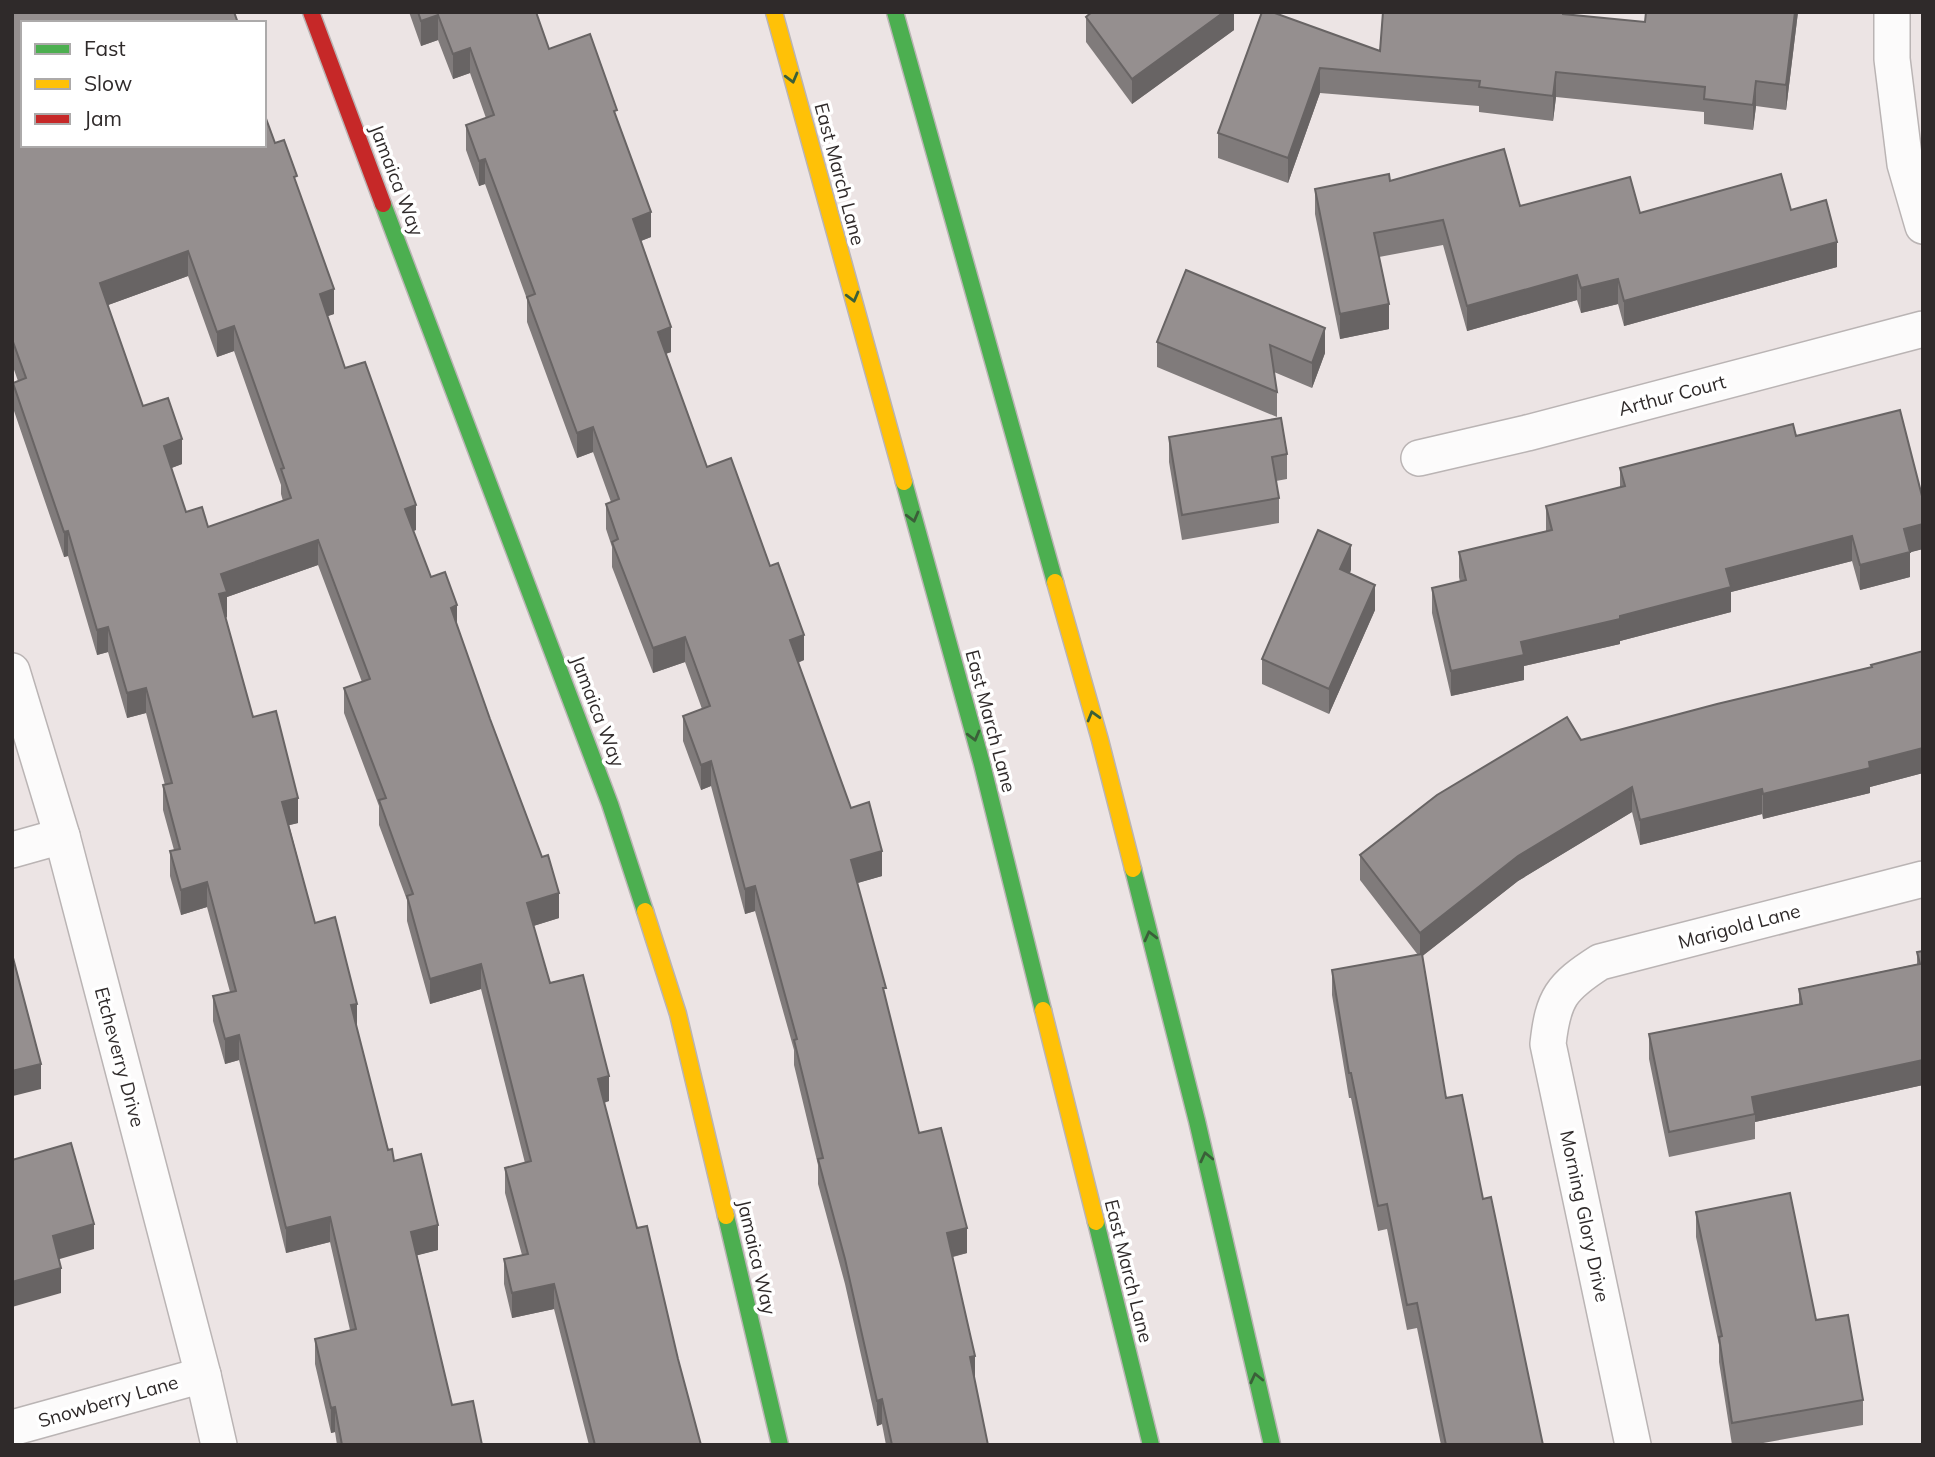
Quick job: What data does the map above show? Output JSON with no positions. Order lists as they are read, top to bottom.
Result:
{
  "streets": {
    "main road": ["East March Lane", "Jamaica Way"],
    "street": [
      "Arthur Court",
      "Marigold Lane",
      "Etcheverry Drive",
      "Morning Glory Drive",
      "Snowberry Lane"
    ]
  },
  "crossings": [
    ["Marigold Lane", "Morning Glory Drive"],
    ["Etcheverry Drive", "Snowberry Lane"]
  ],
  "legend": ["Fast", "Slow", "Jam"]
}
